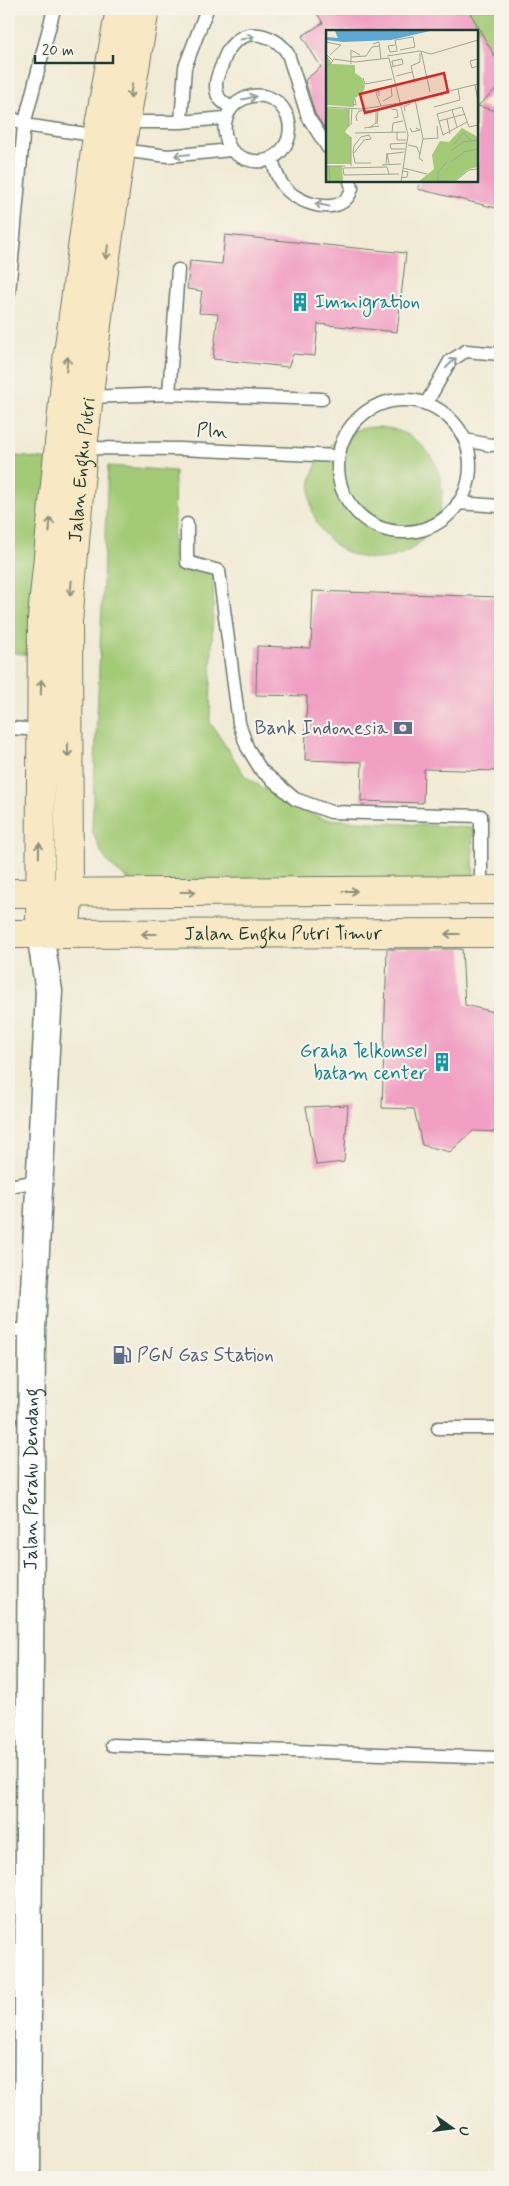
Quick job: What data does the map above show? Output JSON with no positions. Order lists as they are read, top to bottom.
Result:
{
  "streets": {
    "main road": ["Jalan Engku Putri", "Jalan Engku Putri Timur"],
    "street": ["Jalan Perahu Dendang"],
    "lane": ["Pln"]
  },
  "crossings": [
    ["Pln", "Jalan Engku Putri"],
    ["Jalan Engku Putri", "Jalan Engku Putri Timur"],
    ["Jalan Engku Putri", "Jalan Perahu Dendang"],
    ["Jalan Engku Putri Timur", "Jalan Perahu Dendang"]
  ],
  "places": {
    "building": ["Immigration", "Graha Telkomsel batam center"],
    "bank": ["Bank Indonesia"],
    "fuel station": ["PGN Gas Station"]
  },
  "scale_bar": "20 m",
  "north": "right"
}
